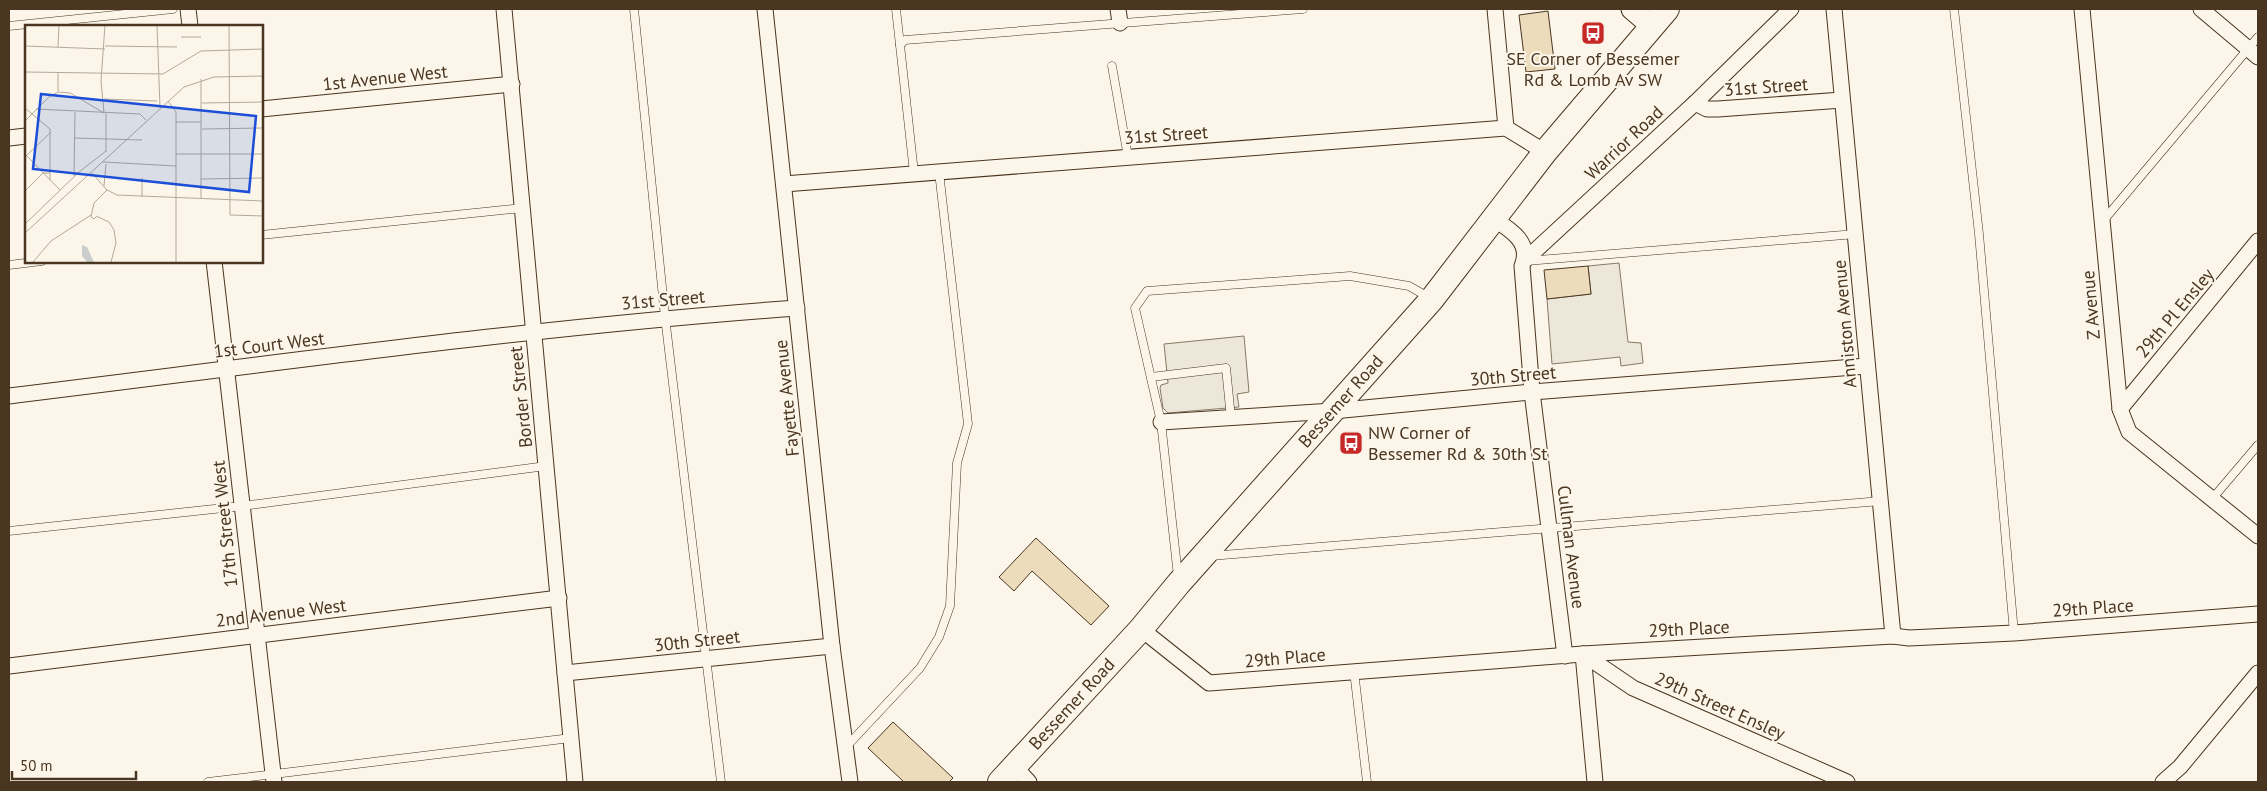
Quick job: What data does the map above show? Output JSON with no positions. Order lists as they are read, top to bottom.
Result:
{
  "streets": {
    "main road": ["Bessemer Road"],
    "street": [
      "1st Avenue West",
      "31st Street",
      "Warrior Road",
      "Z Avenue",
      "29th Pl Ensley",
      "Anniston Avenue",
      "1st Court West",
      "30th Street",
      "Border Street",
      "Fayette Avenue",
      "17th Street West",
      "Cullman Avenue",
      "29th Place",
      "2nd Avenue West",
      "29th Street Ensley"
    ]
  },
  "crossings": [
    ["1st Avenue West", "Border Street"],
    ["31st Street", "Warrior Road"],
    ["31st Street", "Anniston Avenue"],
    ["31st Street", "1st Court West"],
    ["31st Street", "Border Street"],
    ["31st Street", "Fayette Avenue"],
    ["Warrior Road", "Cullman Avenue"],
    ["Z Avenue", "29th Pl Ensley"],
    ["Anniston Avenue", "30th Street"],
    ["Anniston Avenue", "29th Place"],
    ["1st Court West", "Border Street"],
    ["1st Court West", "17th Street West"],
    ["30th Street", "Border Street"],
    ["30th Street", "Fayette Avenue"],
    ["30th Street", "Bessemer Road"],
    ["30th Street", "Cullman Avenue"],
    ["Border Street", "2nd Avenue West"],
    ["Bessemer Road", "Cullman Avenue"],
    ["Bessemer Road", "29th Place"],
    ["17th Street West", "2nd Avenue West"],
    ["Cullman Avenue", "29th Place"],
    ["29th Place", "29th Street Ensley"]
  ],
  "places": {
    "bus stop": ["SE Corner of Bessemer Rd & Lomb Av SW", "NW Corner of Bessemer Rd & 30th St"]
  },
  "scale_bar": "50 m"
}
